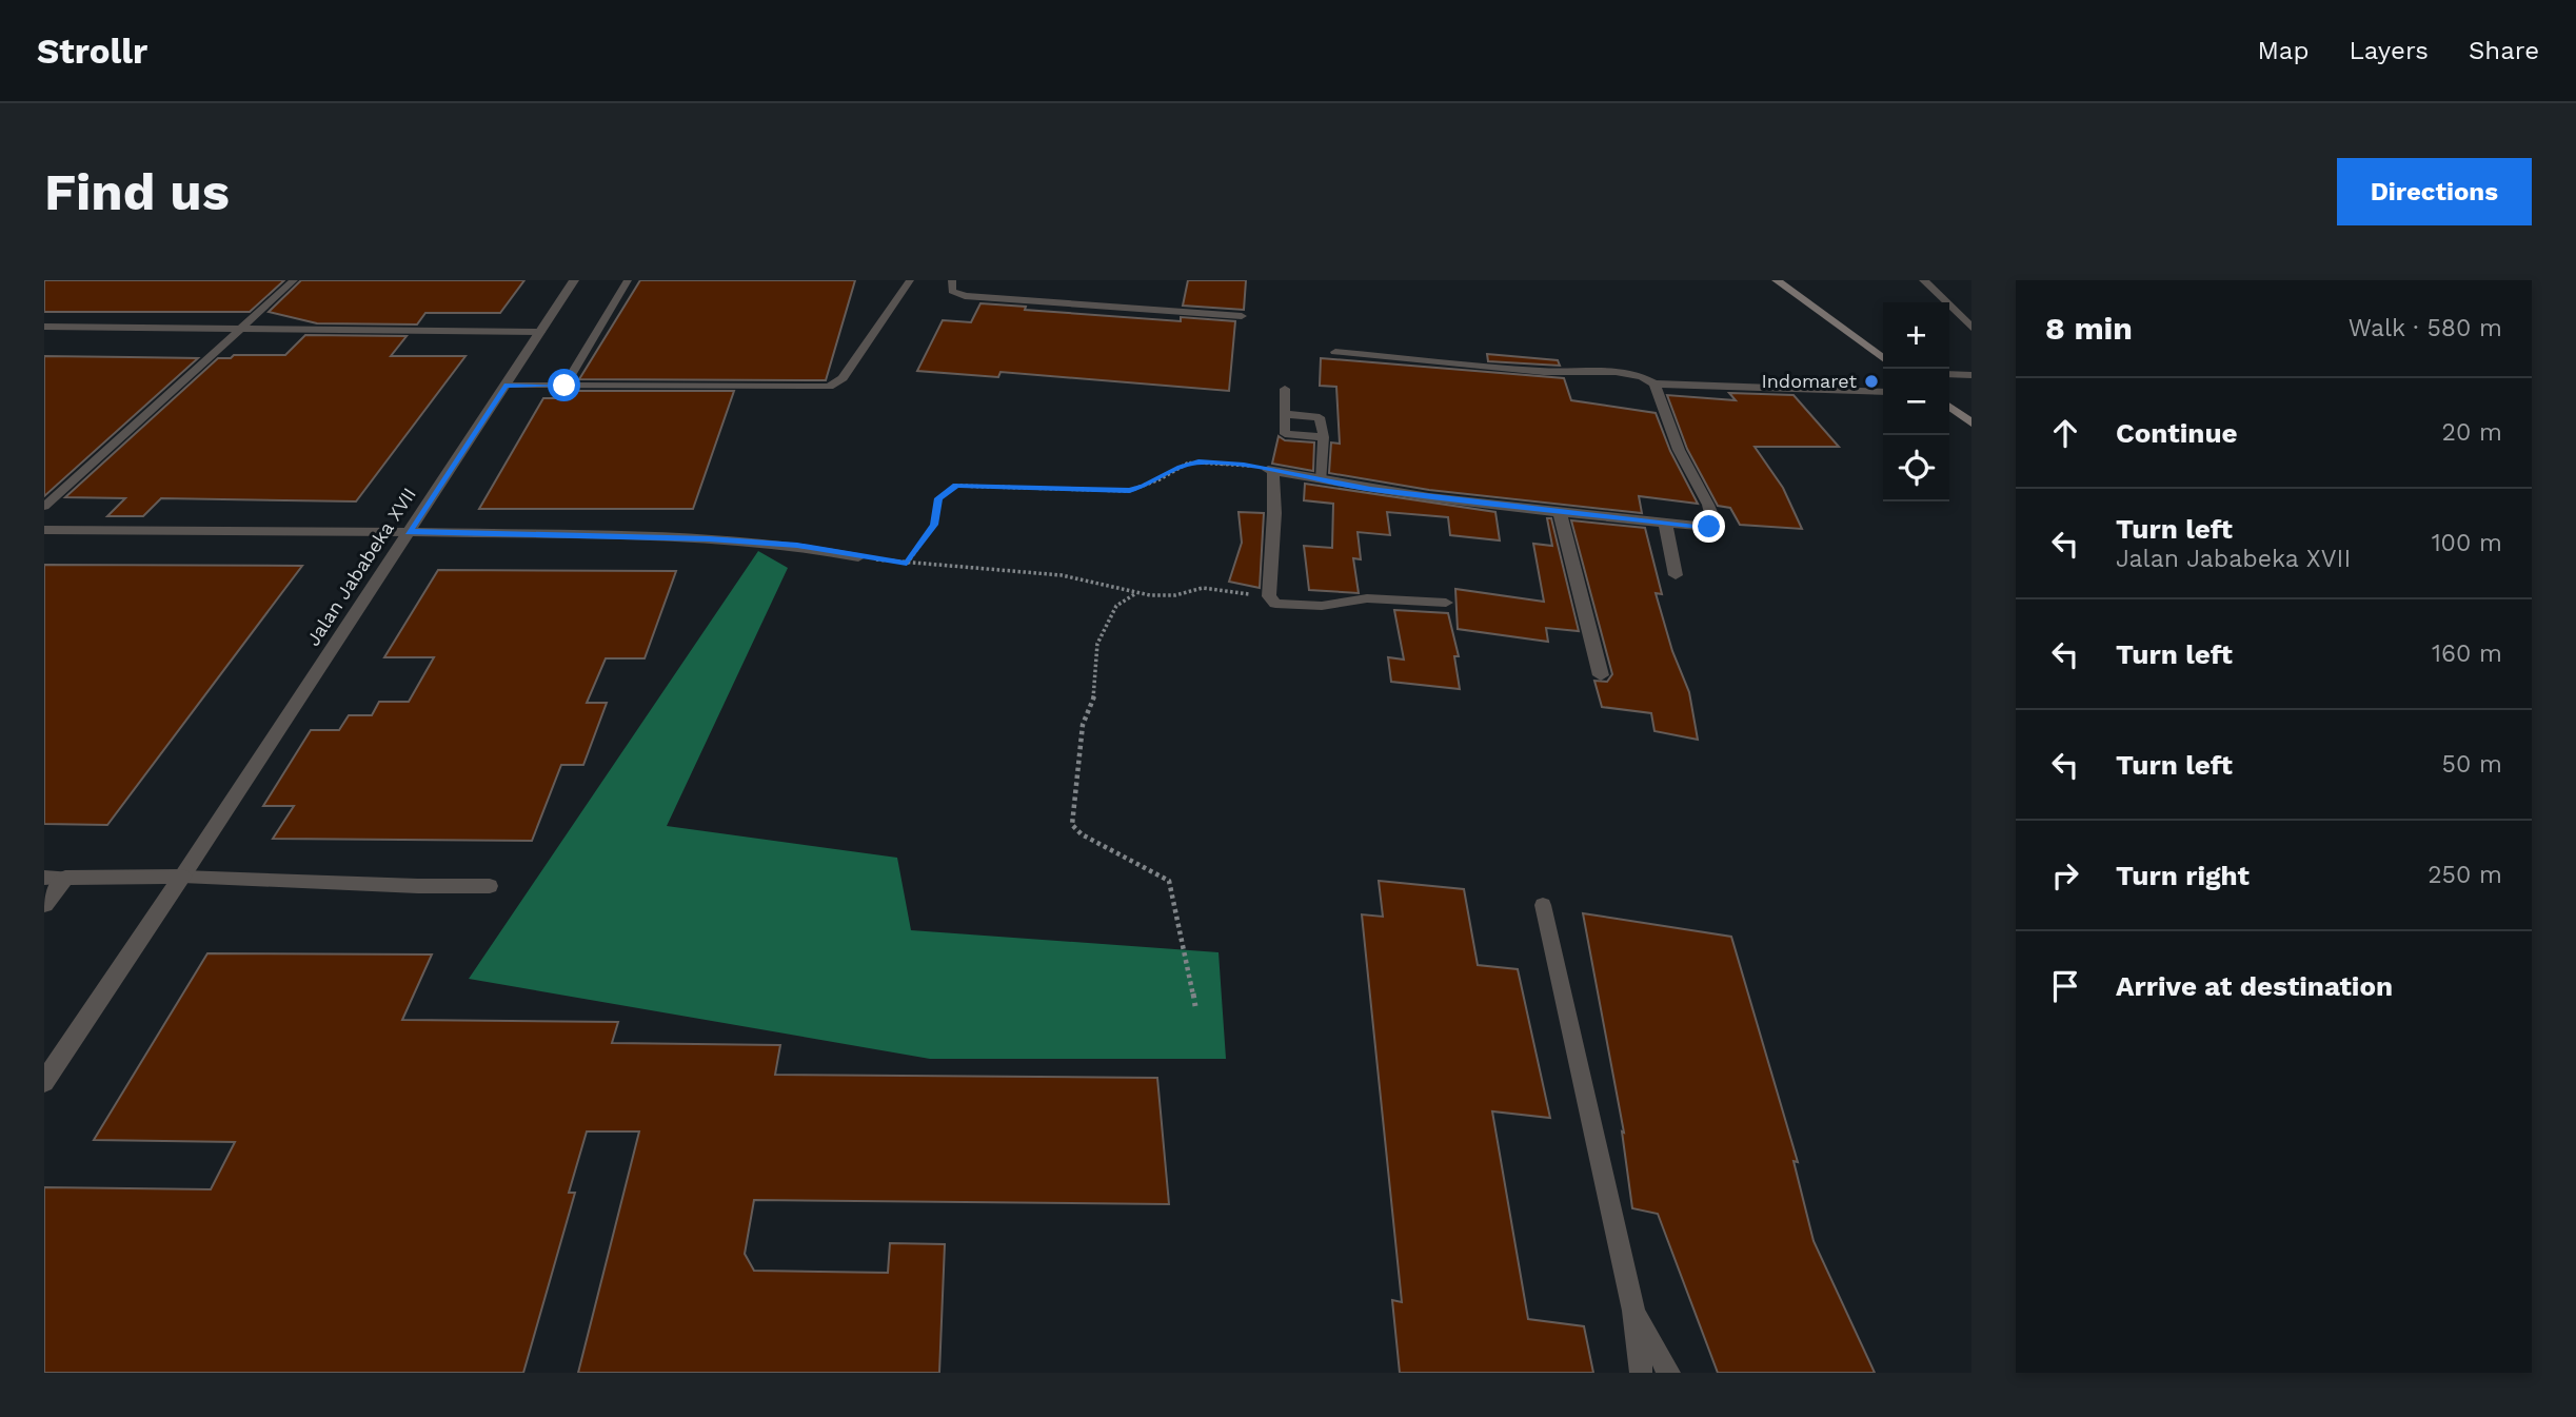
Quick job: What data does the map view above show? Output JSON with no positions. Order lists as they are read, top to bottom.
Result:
{
  "streets": {
    "street": ["Jalan Jababeka XVII"]
  },
  "places": ["Indomaret"],
  "page": {
    "header": "Strollr",
    "nav": ["Map", "Layers", "Share"],
    "buttons": "Directions",
    "title": "Find us",
    "heading": ["8 min", "Walk · 580 m"],
    "map_buttons": ["+", "−"],
    "list": [
      ["Continue", "20 m"],
      ["Turn left", "Jalan Jababeka XVII", "100 m"],
      ["Turn left", "160 m"],
      ["Turn left", "50 m"],
      ["Turn right", "250 m"],
      "Arrive at destination"
    ]
  }
}
